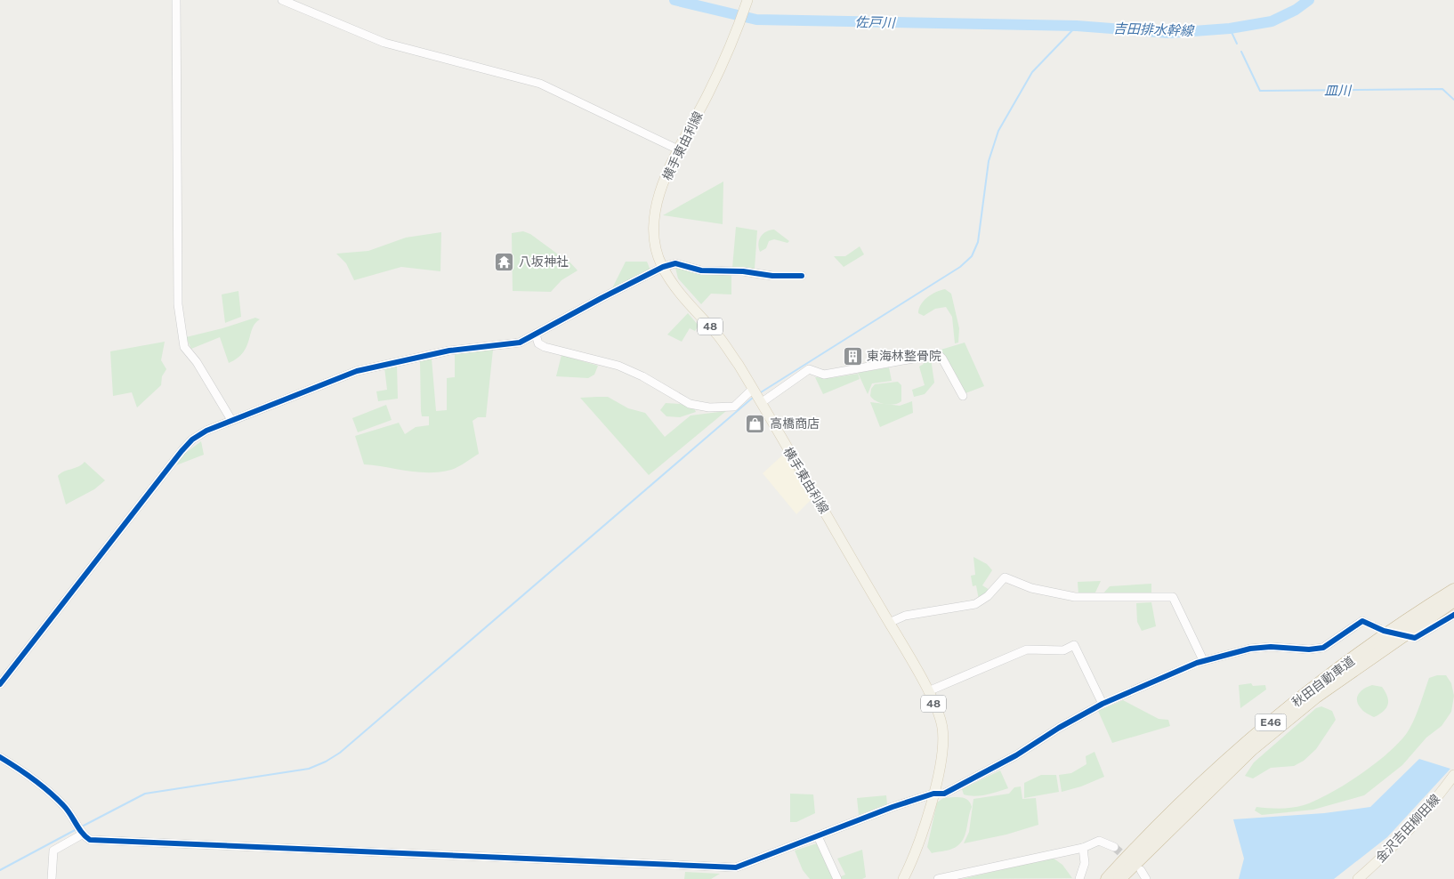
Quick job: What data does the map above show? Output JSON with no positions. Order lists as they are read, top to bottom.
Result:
{
  "streets": {
    "highway": ["秋田自動車道", "E46"],
    "main road": ["横手東由利線", "48", "金沢吉田柳田線"]
  },
  "water": ["佐戸川", "吉田排水幹線", "皿川"],
  "places": {
    "temple": ["八坂神社"],
    "building": ["東海林整骨院"],
    "shop": ["高橋商店"]
  }
}
